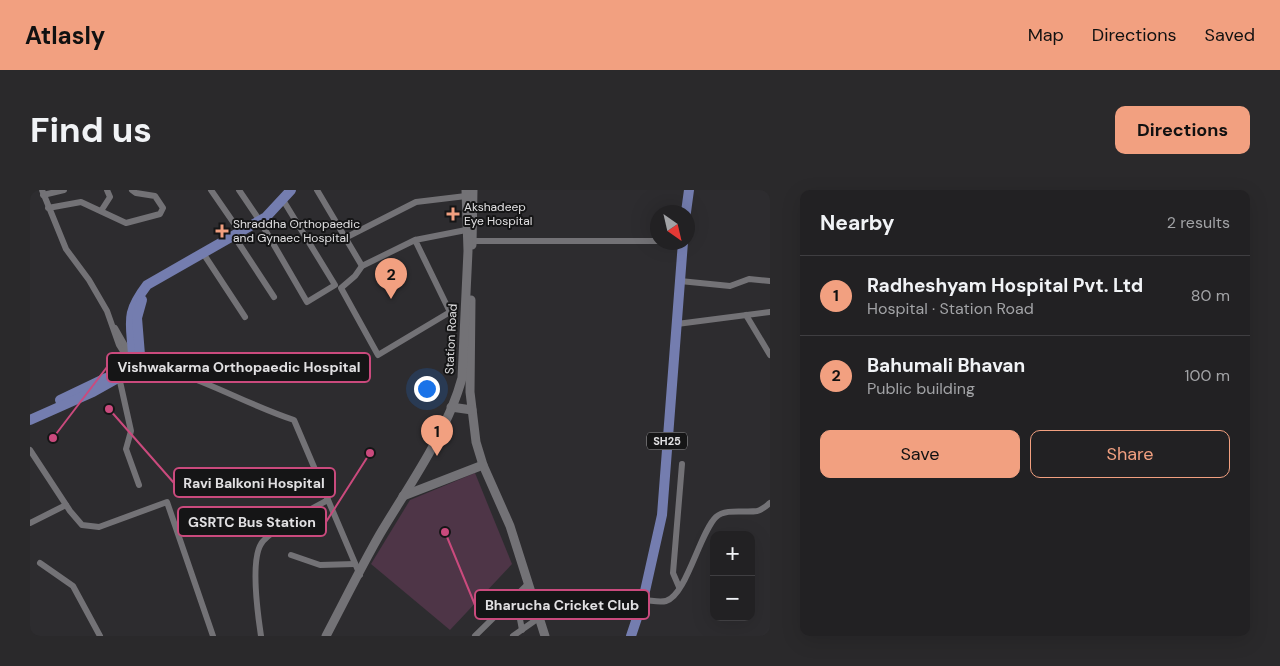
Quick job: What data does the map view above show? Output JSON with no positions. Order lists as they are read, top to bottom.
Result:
{
  "streets": {
    "main road": ["Station Road", "SH25"]
  },
  "places": {
    "health": ["Akshadeep Eye Hospital", "Shraddha Orthopaedic and Gynaec Hospital"],
    "other": [
      "Ravi Balkoni Hospital",
      "Vishwakarma Orthopaedic Hospital",
      "GSRTC Bus Station",
      "Bharucha Cricket Club"
    ]
  },
  "north": "bottom right",
  "page": {
    "header": "Atlasly",
    "nav": ["Map", "Directions", "Saved"],
    "buttons": [
      "Directions",
      ["Save", "Share"]
    ],
    "title": "Find us",
    "heading": ["Nearby", "2 results"],
    "list": [
      {
        "mark": "1",
        "name": "Radheshyam Hospital Pvt. Ltd",
        "note": "Hospital · Station Road",
        "value": "80 m"
      },
      {
        "mark": "2",
        "name": "Bahumali Bhavan",
        "note": "Public building",
        "value": "100 m"
      }
    ],
    "pins": ["2", "1"],
    "map_buttons": ["+", "−"]
  }
}
